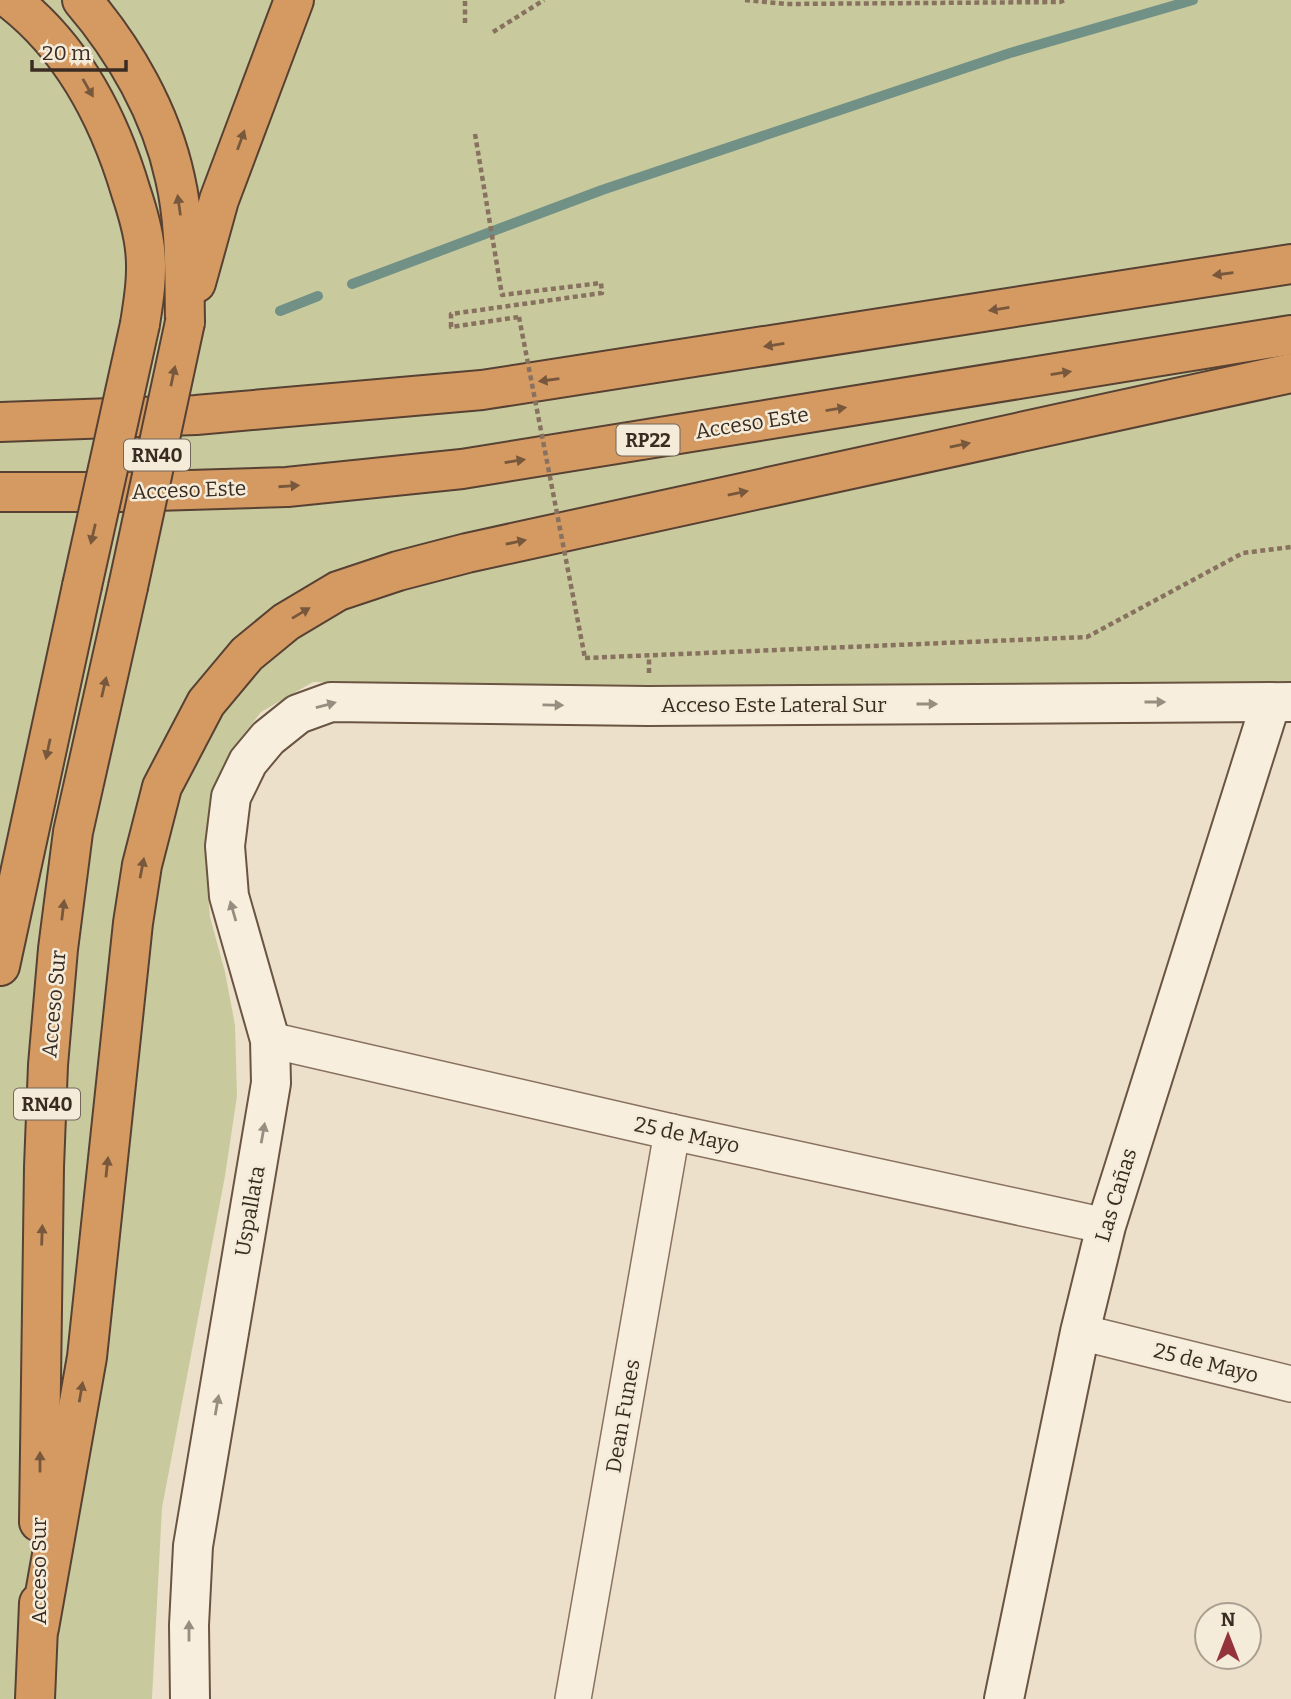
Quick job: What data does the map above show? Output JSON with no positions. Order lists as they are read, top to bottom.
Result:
{
  "streets": {
    "highway": [
      "Acceso Este",
      "RP22",
      "RN40",
      "Acceso Sur"
    ],
    "street": [
      "Acceso Este Lateral Sur",
      "25 de Mayo",
      "Las Cañas",
      "Uspallata",
      "Dean Funes"
    ]
  },
  "crossings": [
    ["Acceso Este Lateral Sur", "Las Cañas"],
    ["Acceso Este Lateral Sur", "Uspallata"],
    ["25 de Mayo", "Las Cañas"],
    ["25 de Mayo", "Uspallata"],
    ["25 de Mayo", "Dean Funes"]
  ],
  "one_way": ["Acceso Este Lateral Sur", "Uspallata"],
  "scale_bar": "20 m",
  "north": "top"
}
